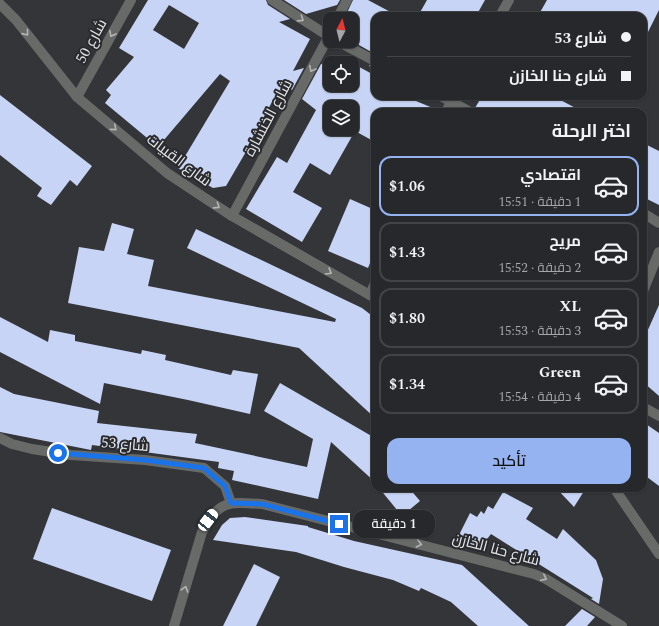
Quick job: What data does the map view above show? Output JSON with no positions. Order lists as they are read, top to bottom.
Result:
{
  "streets": {
    "street": [
      "شارع 50",
      "شارع الخنشارة",
      "شارع القبيات",
      "شارع 53",
      "شارع حنا الخازن"
    ]
  },
  "crossings": [
    ["شارع 50", "شارع القبيات"],
    ["شارع الخنشارة", "شارع القبيات"],
    ["شارع 53", "شارع حنا الخازن"]
  ],
  "one_way": [
    "شارع 50",
    "شارع الخنشارة",
    "شارع القبيات",
    "شارع حنا الخازن"
  ],
  "north": "top",
  "page": {
    "banner": ["شارع 53", "شارع حنا الخازن"],
    "heading": "اختر الرحلة",
    "list": [
      {
        "name": "اقتصادي",
        "note": "1 دقيقة · 15:51",
        "value": "$1.06"
      },
      {
        "name": "مريح",
        "note": "2 دقيقة · 15:52",
        "value": "$1.43"
      },
      {
        "name": "XL",
        "note": "3 دقيقة · 15:53",
        "value": "$1.80"
      },
      {
        "name": "Green",
        "note": "4 دقيقة · 15:54",
        "value": "$1.34"
      }
    ],
    "buttons": "تأكيد",
    "bubble": "1 دقيقة"
  }
}
